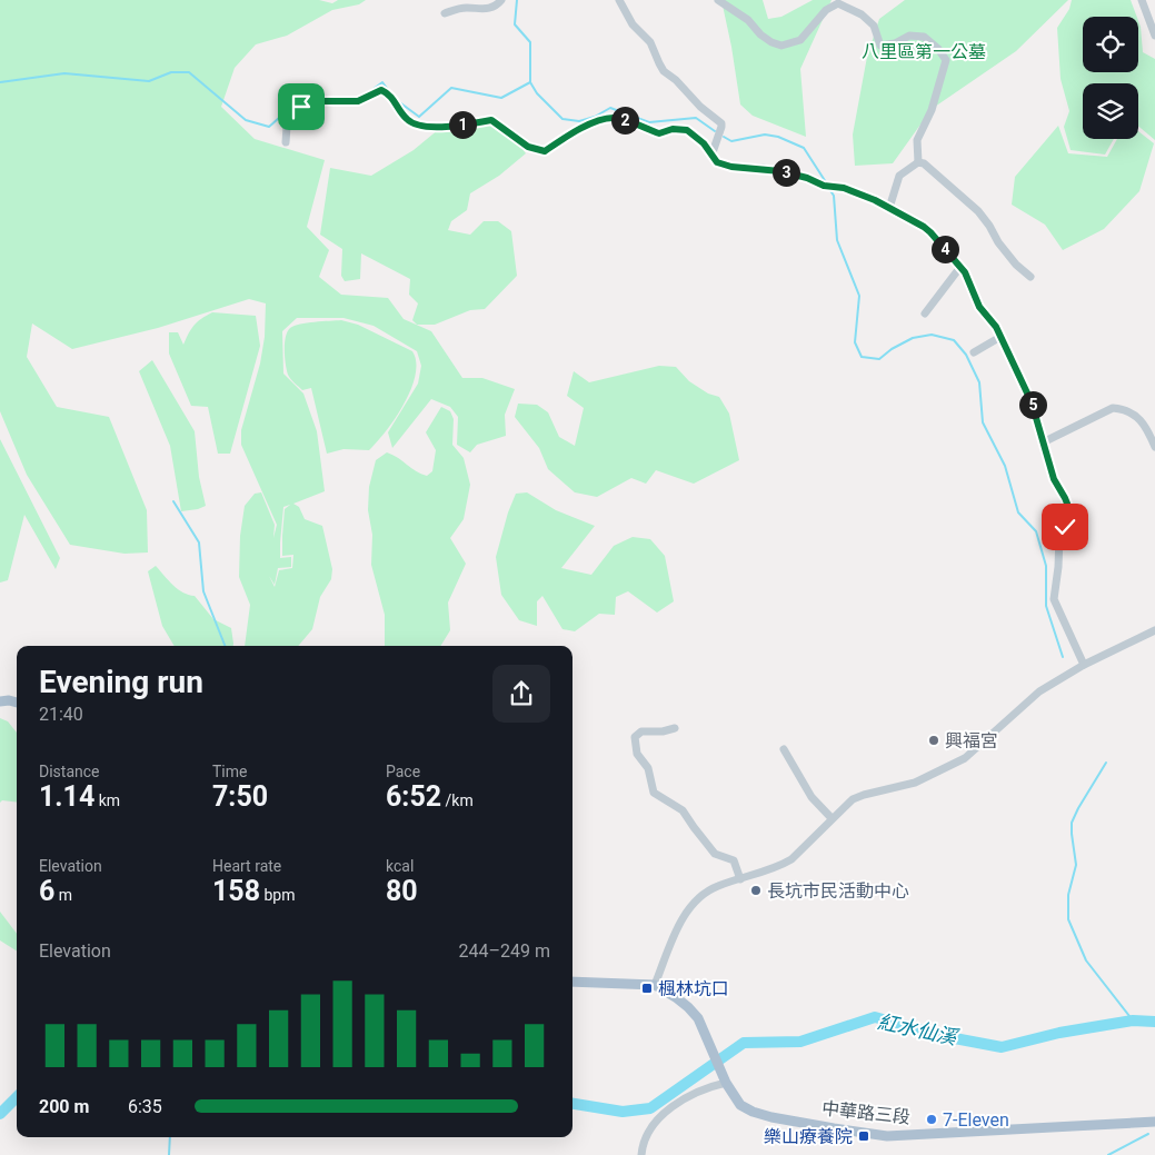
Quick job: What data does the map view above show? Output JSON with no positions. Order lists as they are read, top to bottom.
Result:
{
  "streets": {
    "main road": ["中華路三段"]
  },
  "water": ["紅水仙溪"],
  "parks": ["八里區第一公墓"],
  "places": {
    "other": ["興福宮", "長坑市民活動中心", "7-Eleven"],
    "transit": ["楓林坑口", "樂山療養院"]
  },
  "page": {
    "pins": [
      "2",
      "1",
      "3",
      "4",
      "5"
    ],
    "heading": ["Evening run", "21:40"],
    "stats": [
      ["Distance", "1.14 km"],
      ["Time", "7:50"],
      ["Pace", "6:52 /km"],
      ["Elevation", "6 m"],
      ["Heart rate", "158 bpm"],
      ["kcal", "80"]
    ],
    "chart": ["Elevation", "244–249 m"],
    "list": [
      {
        "name": "200 m",
        "note": "6:35"
      }
    ]
  }
}
